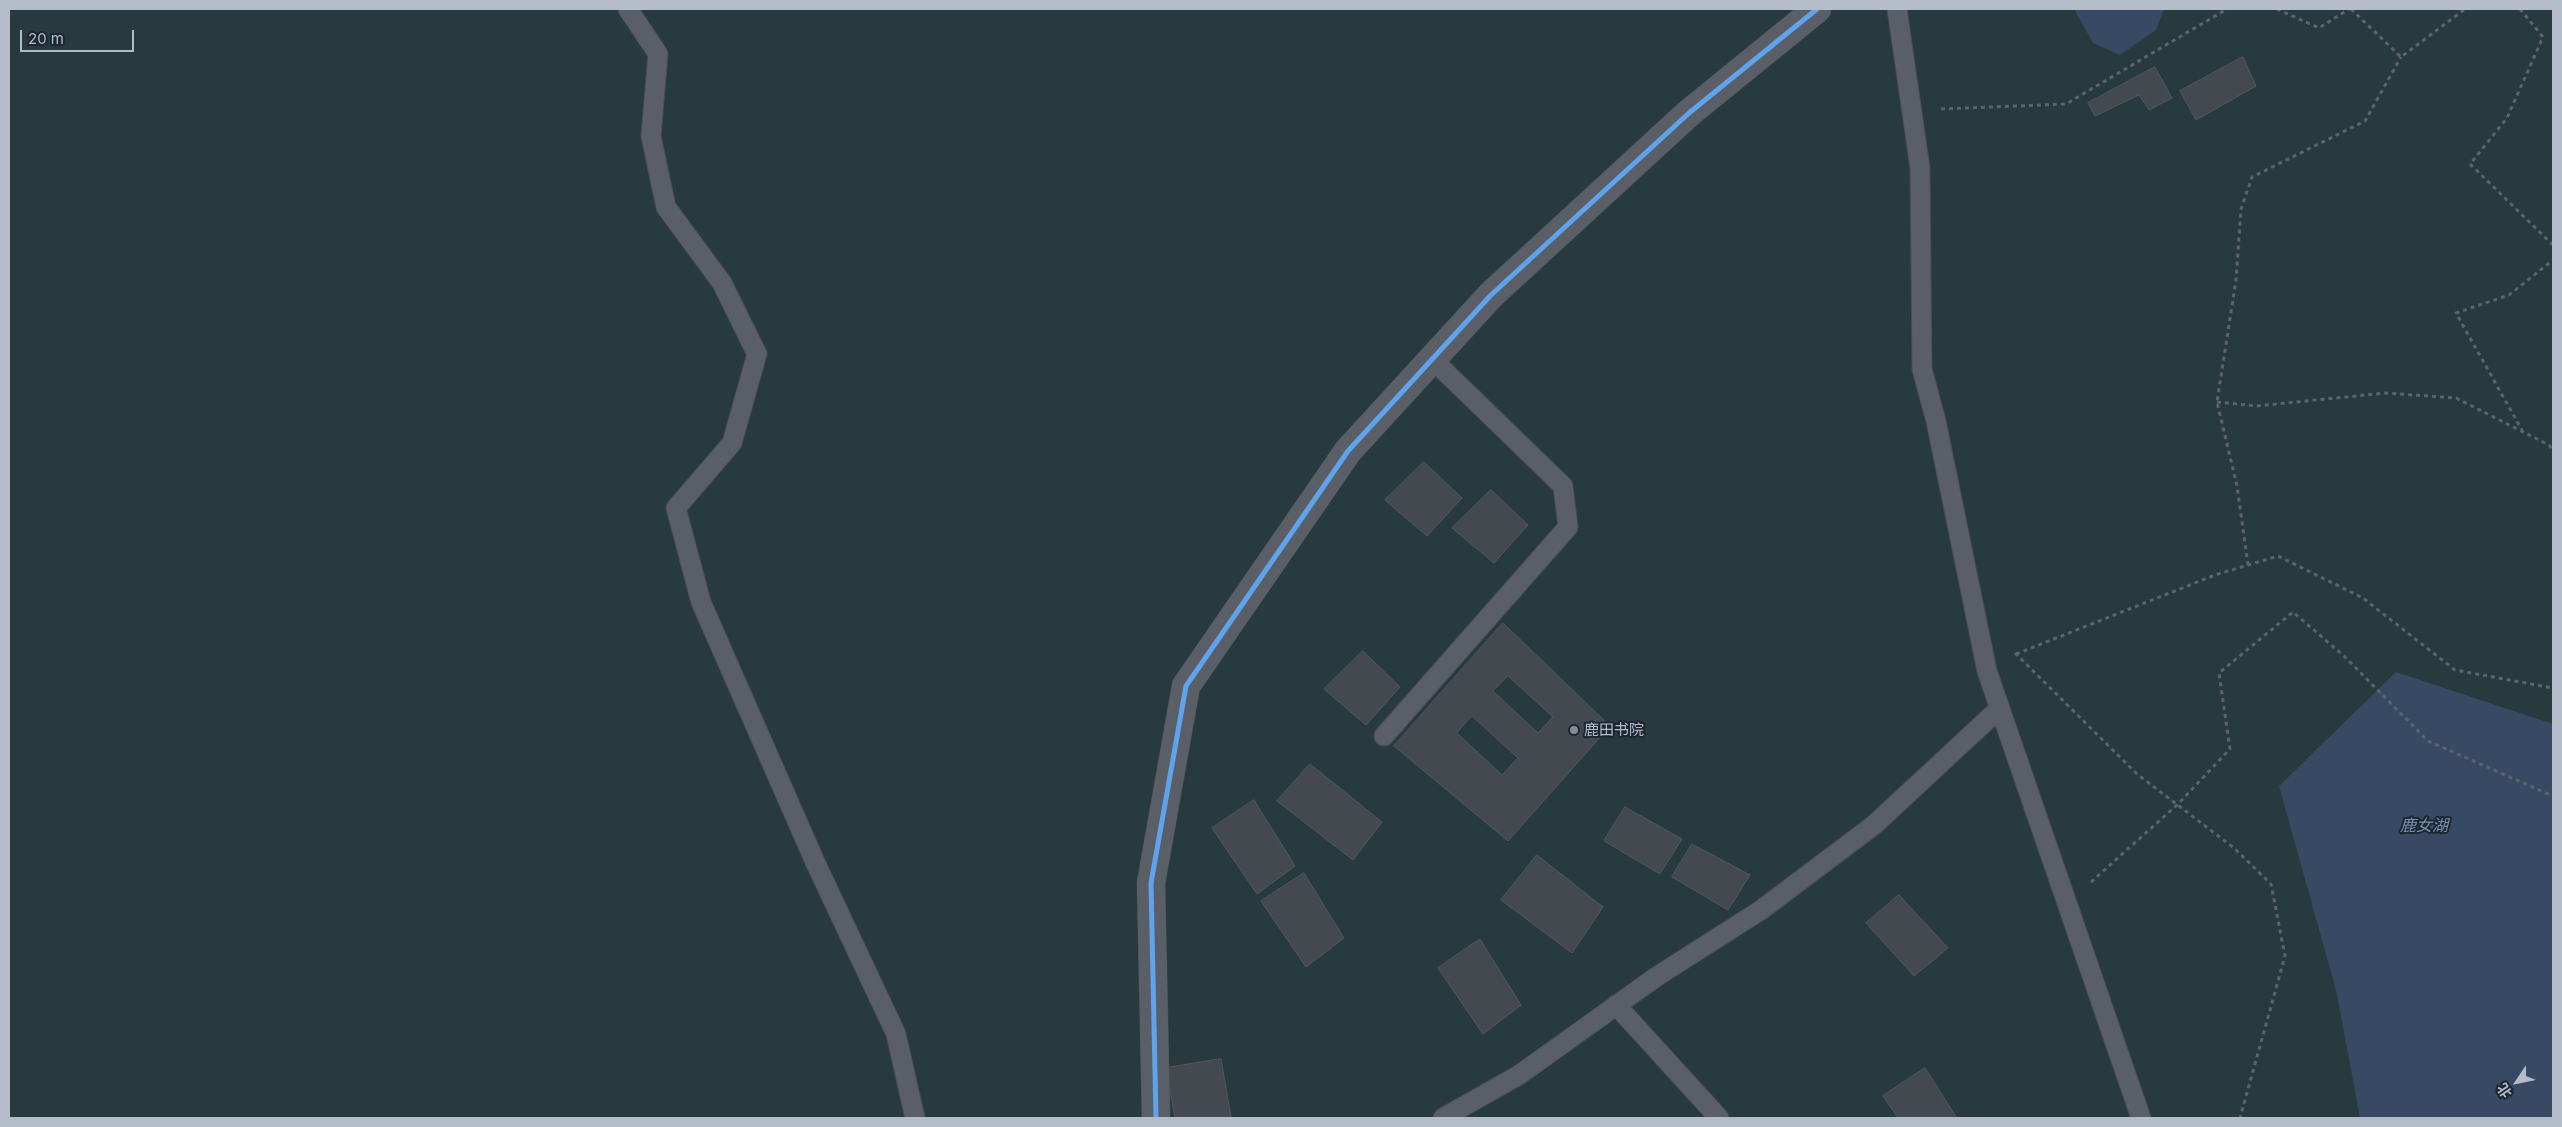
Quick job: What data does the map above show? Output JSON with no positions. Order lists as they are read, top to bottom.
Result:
{
  "water": ["鹿女湖"],
  "places": ["鹿田书院"],
  "scale_bar": "20 m",
  "north": "bottom left"
}
